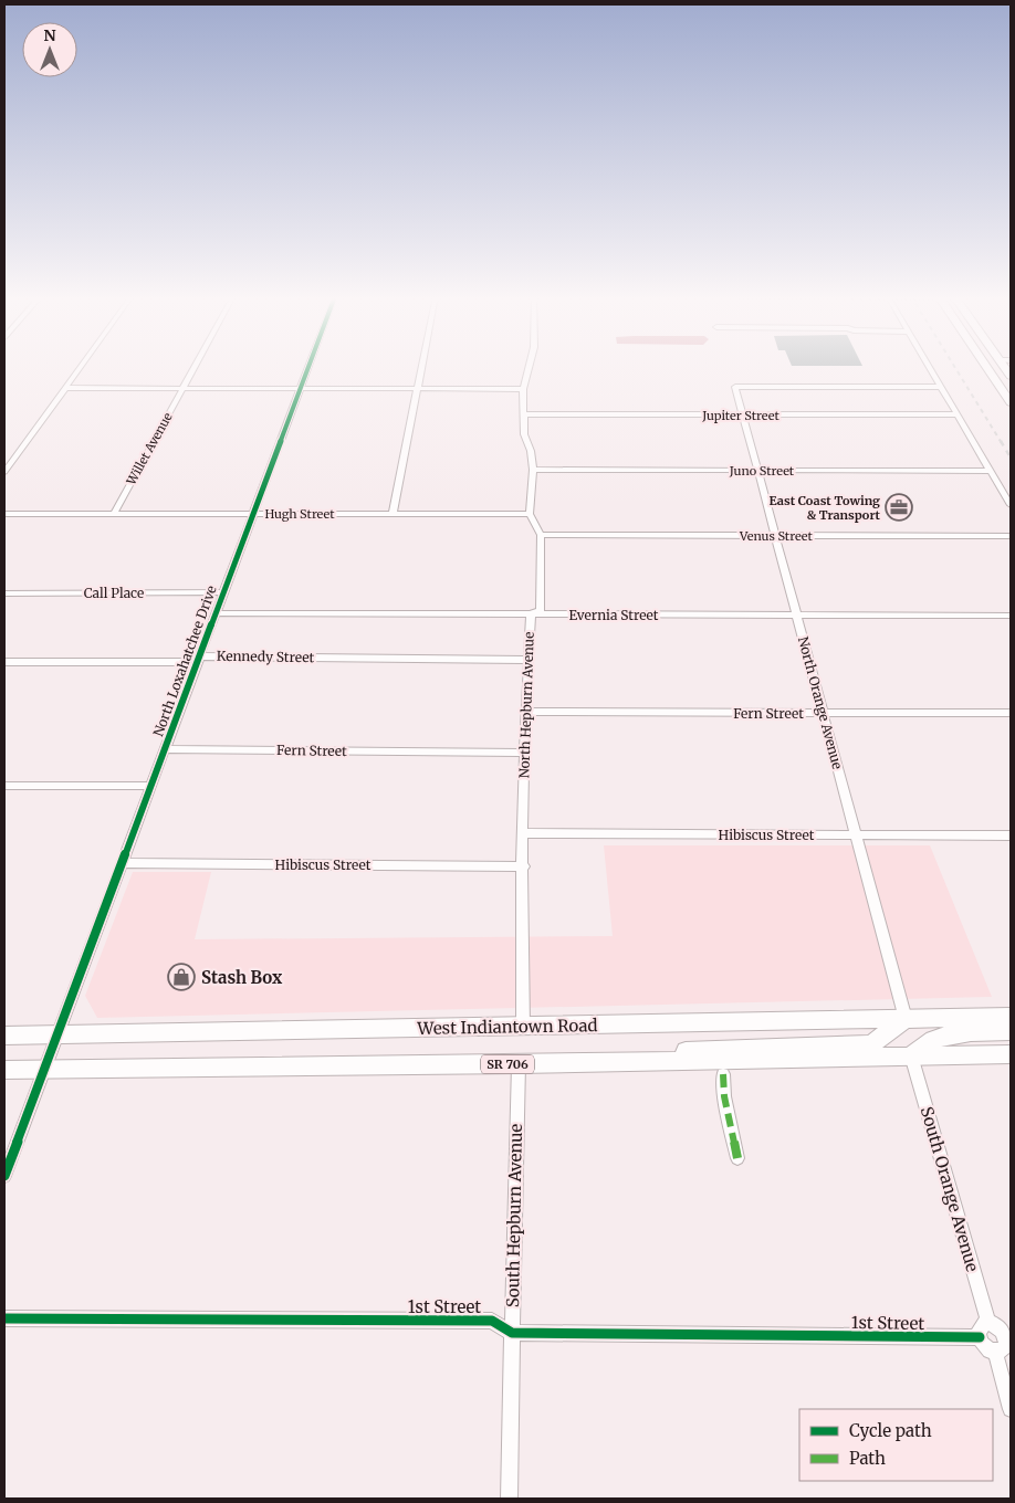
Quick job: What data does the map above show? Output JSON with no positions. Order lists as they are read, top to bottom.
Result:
{
  "streets": {
    "main road": ["West Indiantown Road", "SR 706"],
    "street": [
      "Jupiter Street",
      "Willet Avenue",
      "Juno Street",
      "Hugh Street",
      "Venus Street",
      "Call Place",
      "Evernia Street",
      "Kennedy Street",
      "North Loxahatchee Drive",
      "North Orange Avenue",
      "North Hepburn Avenue",
      "Fern Street",
      "Hibiscus Street",
      "South Orange Avenue",
      "South Hepburn Avenue",
      "1st Street"
    ]
  },
  "crossings": [
    ["Jupiter Street", "North Orange Avenue"],
    ["Willet Avenue", "Hugh Street"],
    ["Juno Street", "North Orange Avenue"],
    ["Hugh Street", "North Loxahatchee Drive"],
    ["Venus Street", "North Orange Avenue"],
    ["Venus Street", "North Hepburn Avenue"],
    ["Call Place", "North Loxahatchee Drive"],
    ["Evernia Street", "North Loxahatchee Drive"],
    ["Evernia Street", "North Orange Avenue"],
    ["Evernia Street", "North Hepburn Avenue"],
    ["Kennedy Street", "North Loxahatchee Drive"],
    ["Kennedy Street", "North Hepburn Avenue"],
    ["North Loxahatchee Drive", "Fern Street"],
    ["North Loxahatchee Drive", "Hibiscus Street"],
    ["North Loxahatchee Drive", "West Indiantown Road"],
    ["North Loxahatchee Drive", "SR 706"],
    ["North Orange Avenue", "Fern Street"],
    ["North Orange Avenue", "Hibiscus Street"],
    ["North Orange Avenue", "West Indiantown Road"],
    ["North Hepburn Avenue", "Fern Street"],
    ["North Hepburn Avenue", "Hibiscus Street"],
    ["North Hepburn Avenue", "West Indiantown Road"],
    ["SR 706", "South Orange Avenue"],
    ["SR 706", "South Hepburn Avenue"],
    ["South Orange Avenue", "1st Street"],
    ["South Hepburn Avenue", "1st Street"]
  ],
  "places": {
    "office": ["East Coast Towing & Transport"],
    "shop": ["Stash Box"]
  },
  "legend": ["Cycle path", "Path"],
  "north": "top"
}
